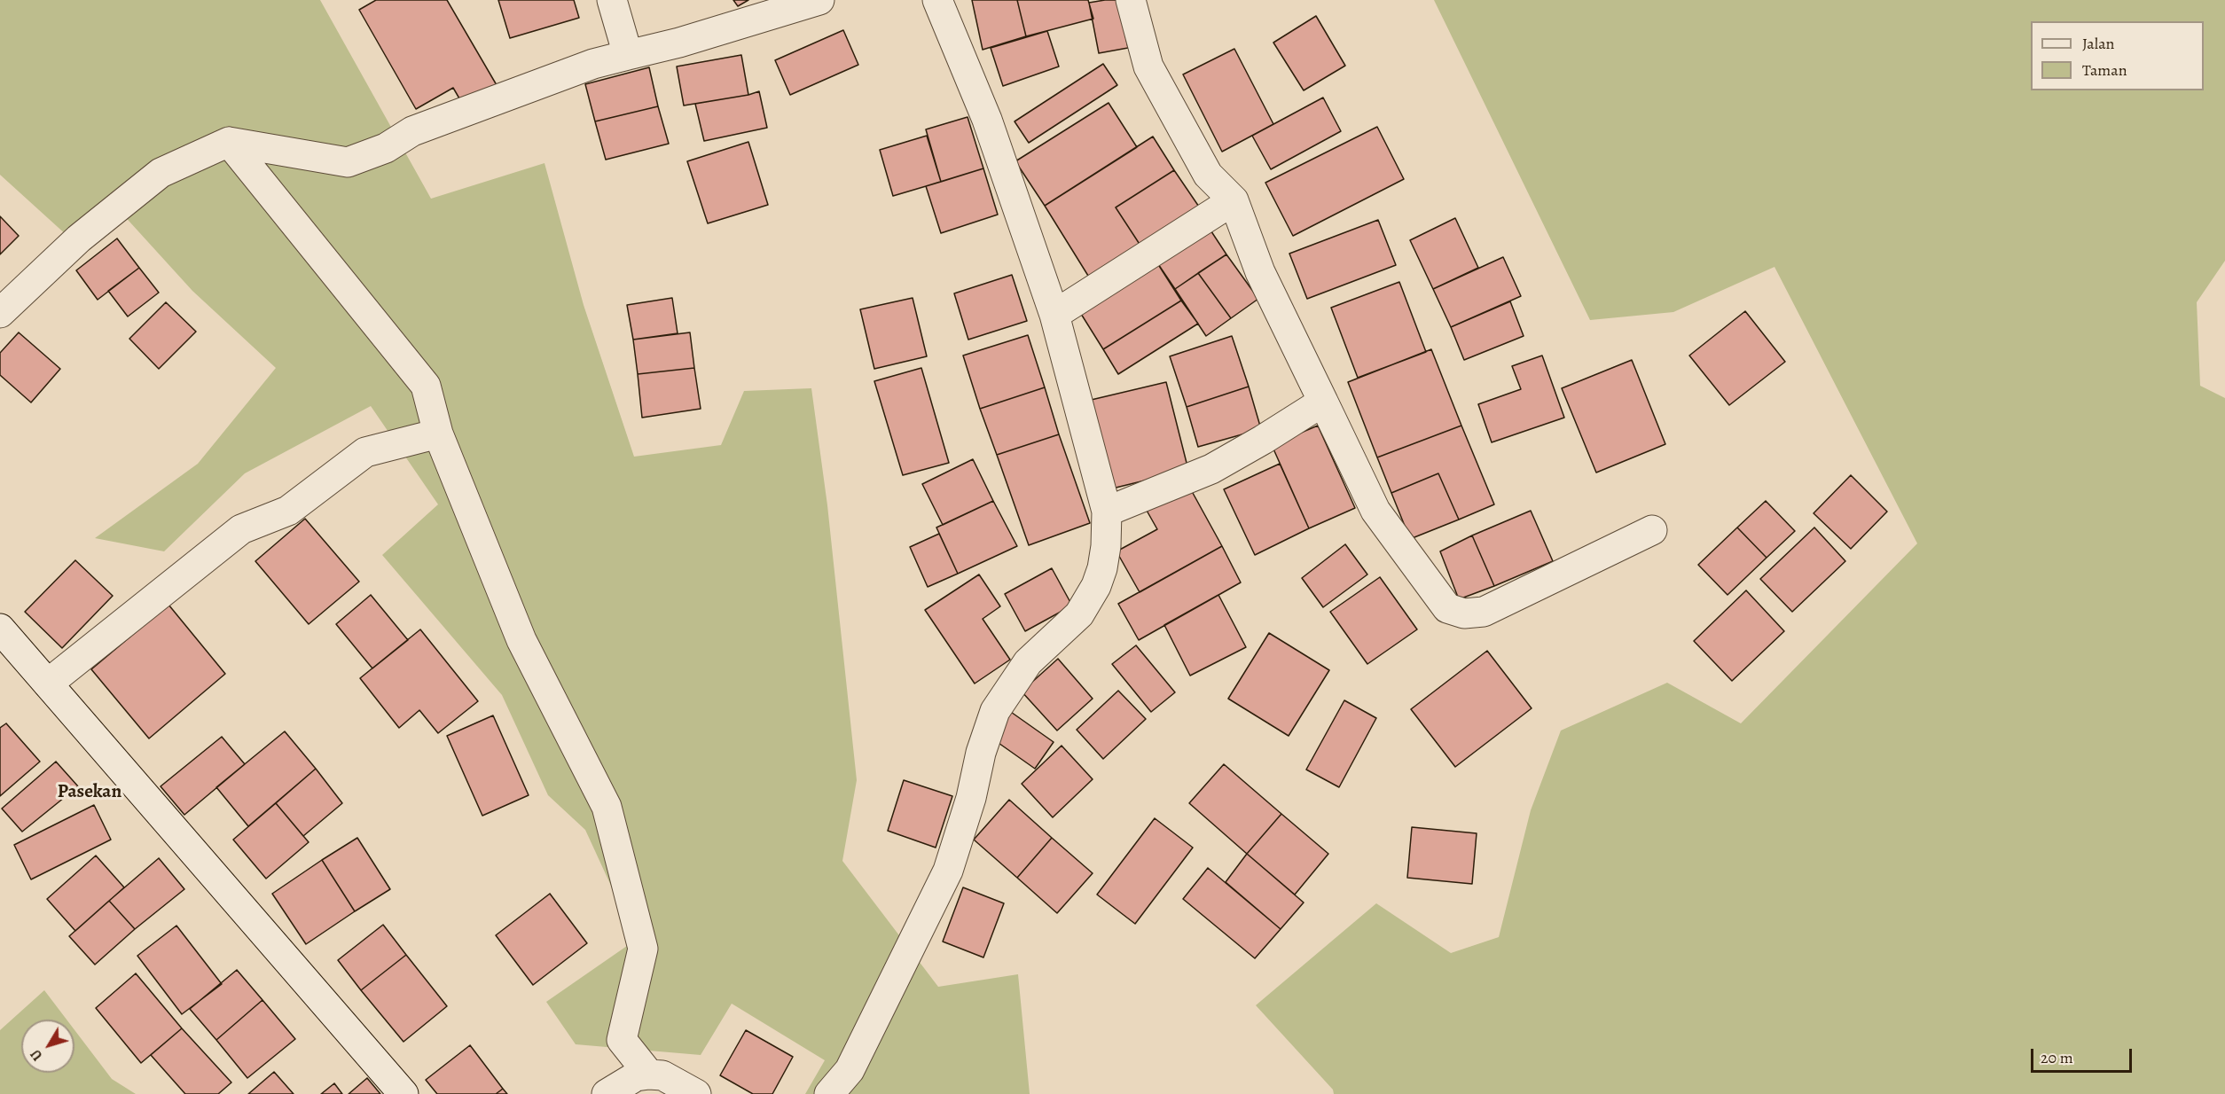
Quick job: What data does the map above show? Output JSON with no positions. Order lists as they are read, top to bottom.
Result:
{
  "districts": ["Pasekan"],
  "legend": ["Jalan", "Taman"],
  "scale_bar": "20 m",
  "north": "bottom left"
}
